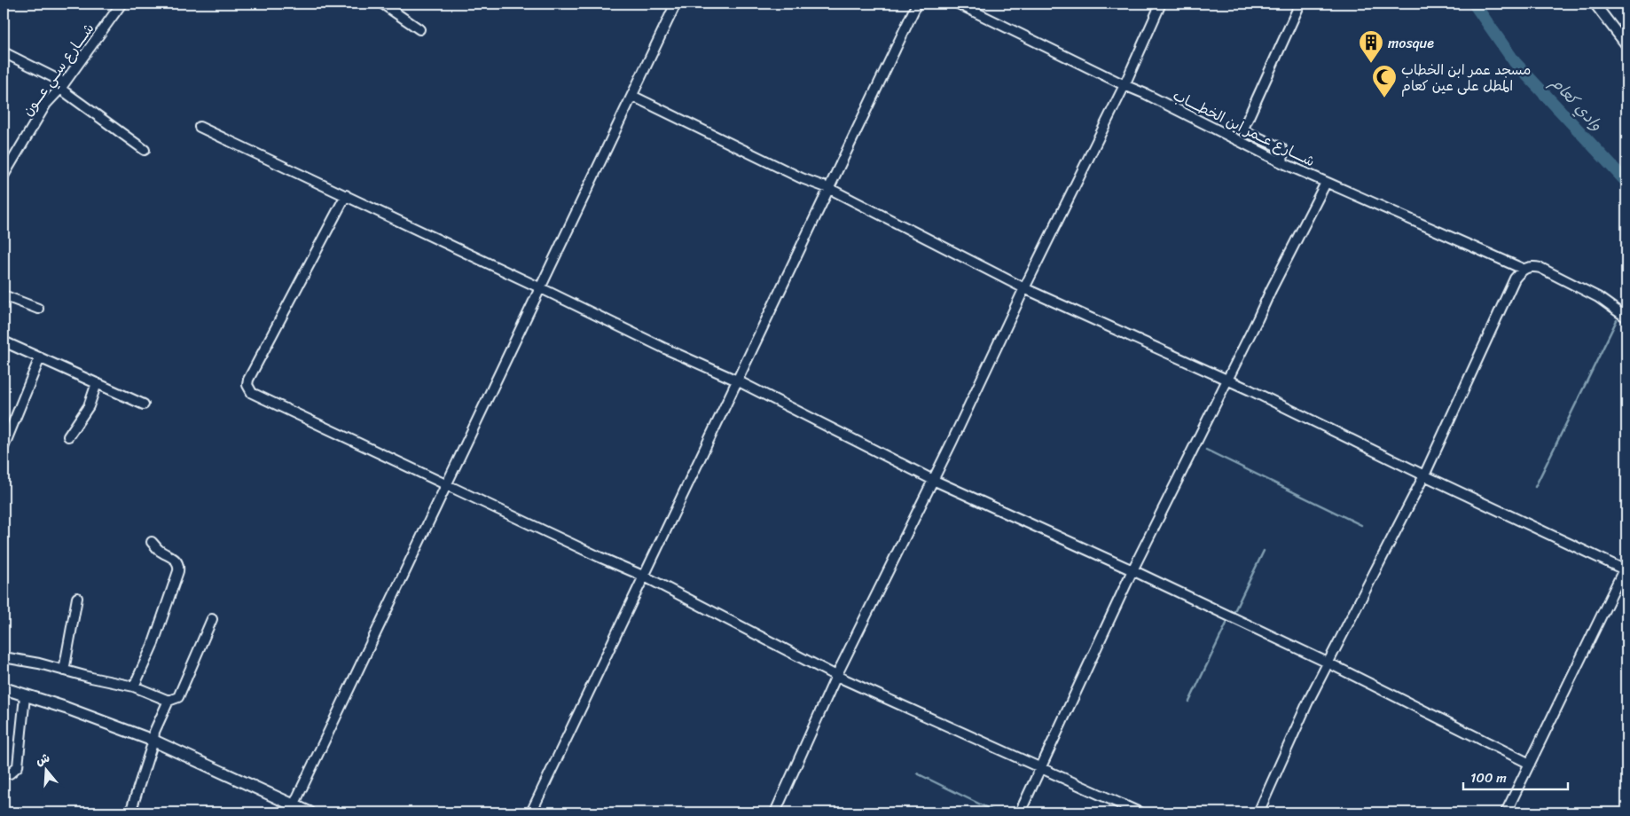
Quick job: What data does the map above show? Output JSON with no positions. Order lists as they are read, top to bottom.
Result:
{
  "streets": {
    "street": ["شــــارع ســي عـــون", "شــــارع عــمر ابن الخطــــاب"]
  },
  "water": ["وادي كعام"],
  "places": {
    "building": ["mosque"],
    "mosque": ["مسجد عمر ابن الخطاب المطل على عين كعام"]
  },
  "scale_bar": "100 m",
  "north": "top"
}
